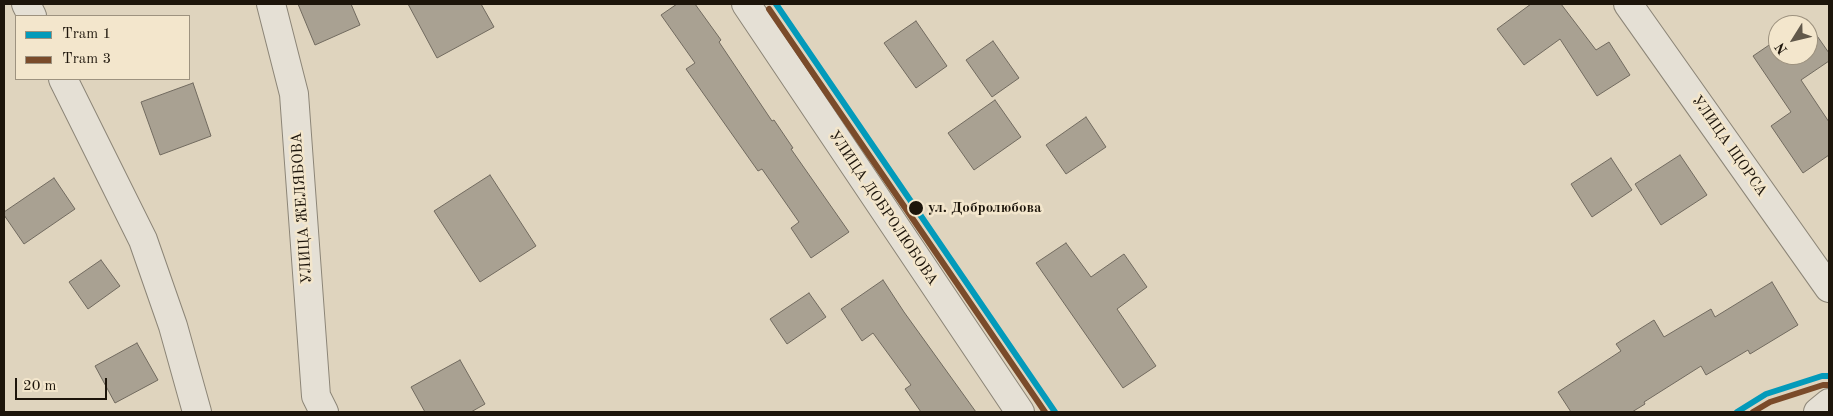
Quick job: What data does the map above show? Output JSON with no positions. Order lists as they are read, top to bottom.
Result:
{
  "streets": {
    "street": ["УЛИЦА ЩОРСА", "УЛИЦА ЖЕЛЯБОВА", "УЛИЦА ДОБРОЛЮБОВА"]
  },
  "places": ["ул. Добролюбова"],
  "lines": ["tram line 1", "tram line 3"],
  "legend": ["Tram 1", "Tram 3"],
  "scale_bar": "20 m",
  "north": "bottom left"
}
